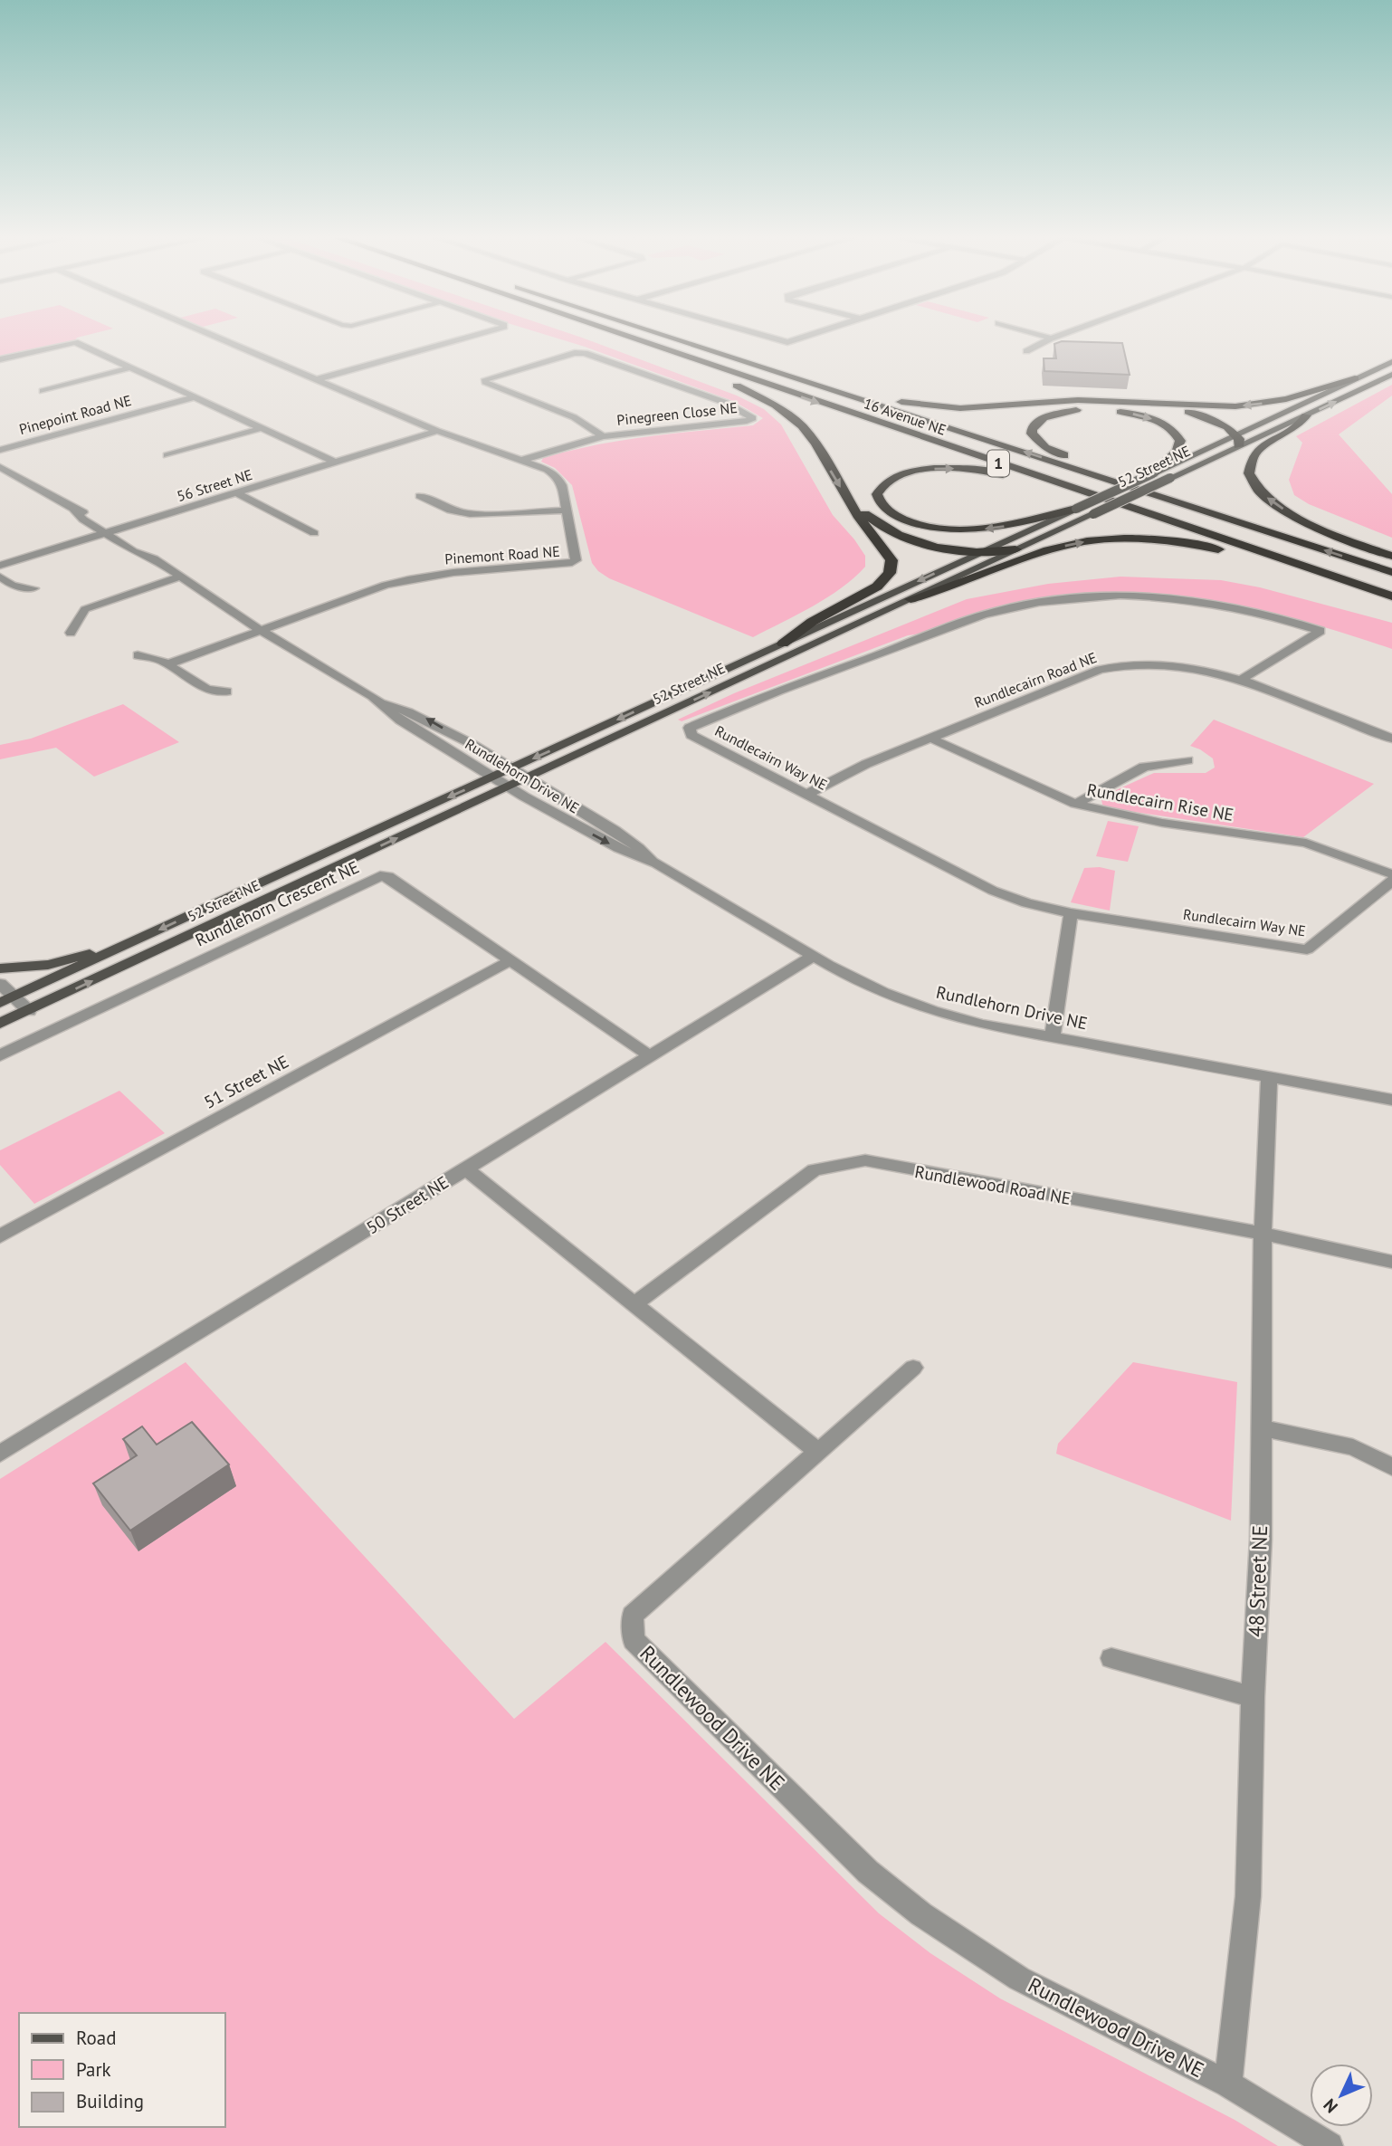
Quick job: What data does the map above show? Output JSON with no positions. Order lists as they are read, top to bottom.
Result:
{
  "streets": {
    "highway": ["16 Avenue NE", "1"],
    "main road": ["52 Street NE"],
    "street": [
      "Pinegreen Close NE",
      "Pinepoint Road NE",
      "56 Street NE",
      "Pinemont Road NE",
      "Rundlecairn Road NE",
      "Rundlecairn Way NE",
      "Rundlehorn Drive NE",
      "Rundlecairn Rise NE",
      "Rundlehorn Crescent NE",
      "51 Street NE",
      "Rundlewood Road NE",
      "50 Street NE",
      "48 Street NE",
      "Rundlewood Drive NE"
    ]
  },
  "crossings": [
    ["Pinegreen Close NE", "Pinemont Road NE"],
    ["52 Street NE", "Rundlehorn Drive NE"],
    ["56 Street NE", "Pinemont Road NE"],
    ["56 Street NE", "Rundlehorn Drive NE"],
    ["Pinemont Road NE", "Rundlehorn Drive NE"],
    ["Rundlecairn Road NE", "Rundlecairn Way NE"],
    ["Rundlecairn Road NE", "Rundlecairn Rise NE"],
    ["Rundlehorn Drive NE", "50 Street NE"],
    ["Rundlehorn Drive NE", "48 Street NE"],
    ["Rundlehorn Crescent NE", "51 Street NE"],
    ["Rundlehorn Crescent NE", "50 Street NE"],
    ["Rundlewood Road NE", "48 Street NE"],
    ["48 Street NE", "Rundlewood Drive NE"]
  ],
  "legend": ["Road", "Park", "Building"],
  "north": "bottom left"
}
